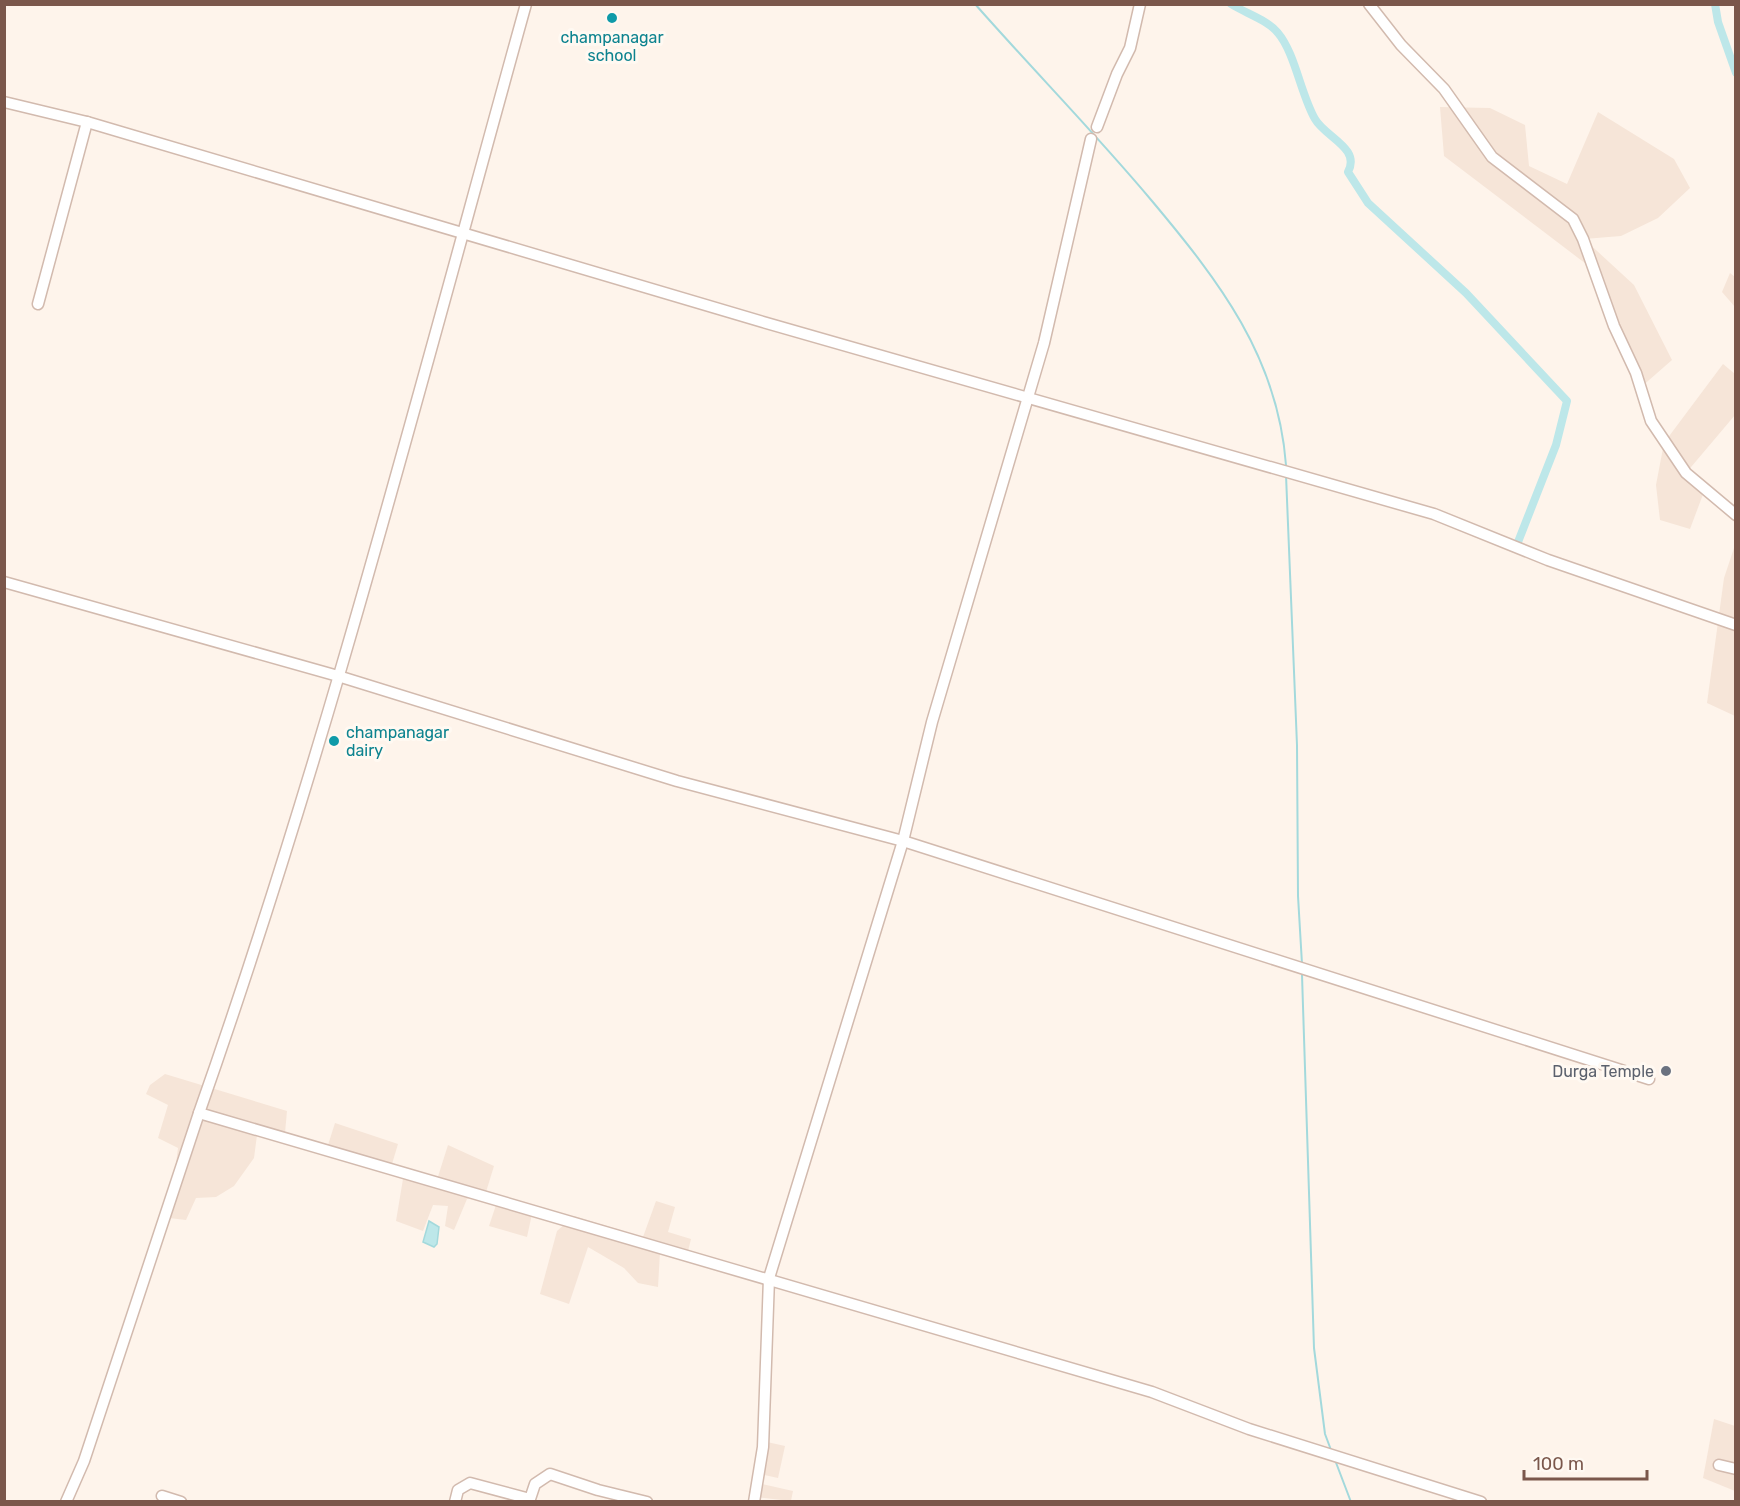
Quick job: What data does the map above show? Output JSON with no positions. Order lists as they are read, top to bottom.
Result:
{
  "places": ["champanagar school", "champanagar dairy", "Durga Temple"],
  "scale_bar": "100 m"
}
